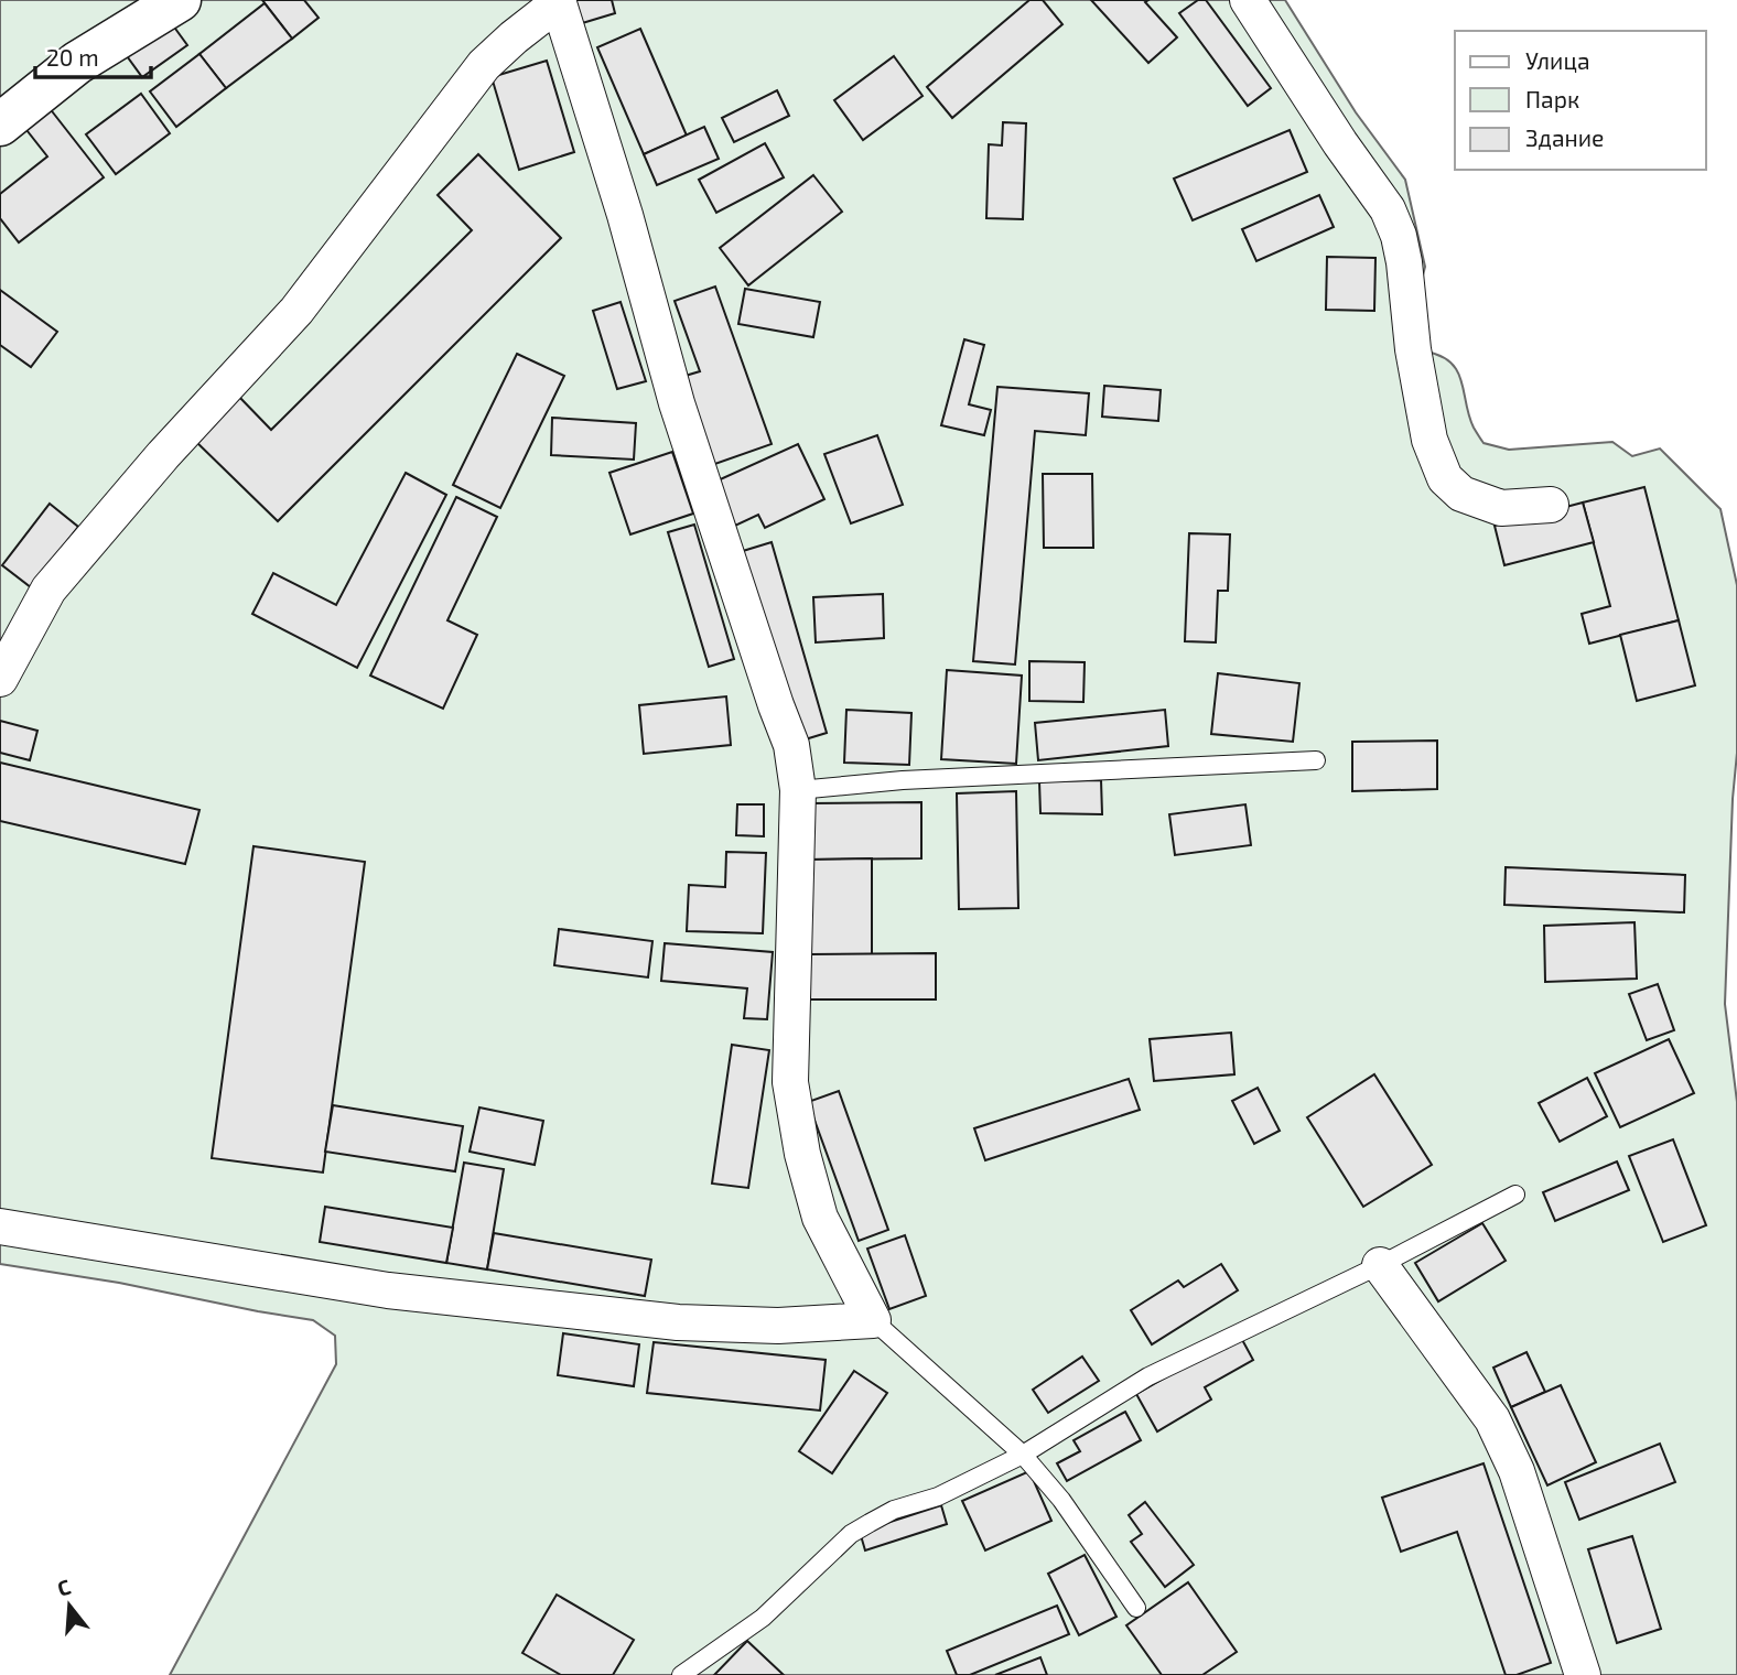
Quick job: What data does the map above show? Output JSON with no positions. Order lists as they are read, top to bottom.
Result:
{
  "legend": ["Улица", "Парк", "Здание"],
  "scale_bar": "20 m",
  "north": "top"
}
